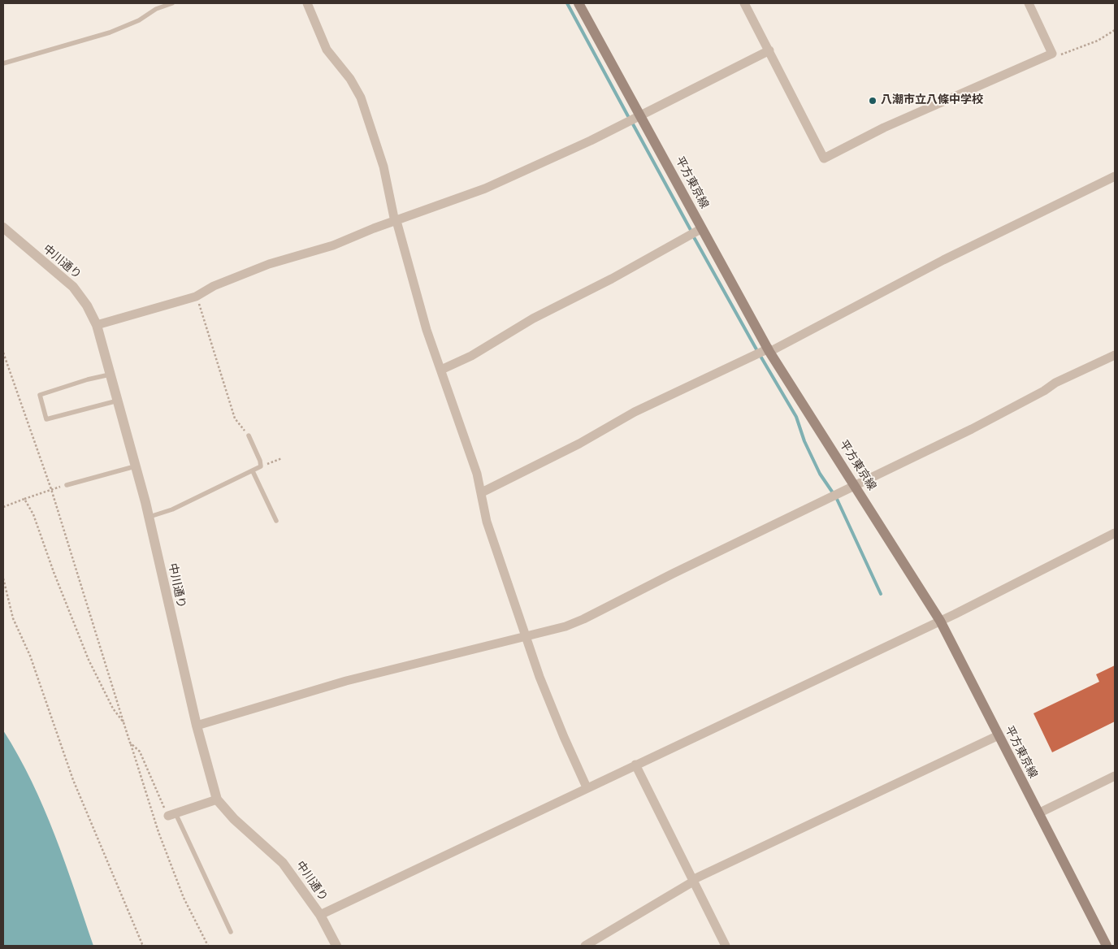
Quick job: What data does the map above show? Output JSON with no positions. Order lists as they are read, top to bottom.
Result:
{
  "streets": {
    "main road": ["平方東京線"],
    "street": ["中川通り"]
  },
  "places": ["八潮市立八條中学校"]
}
